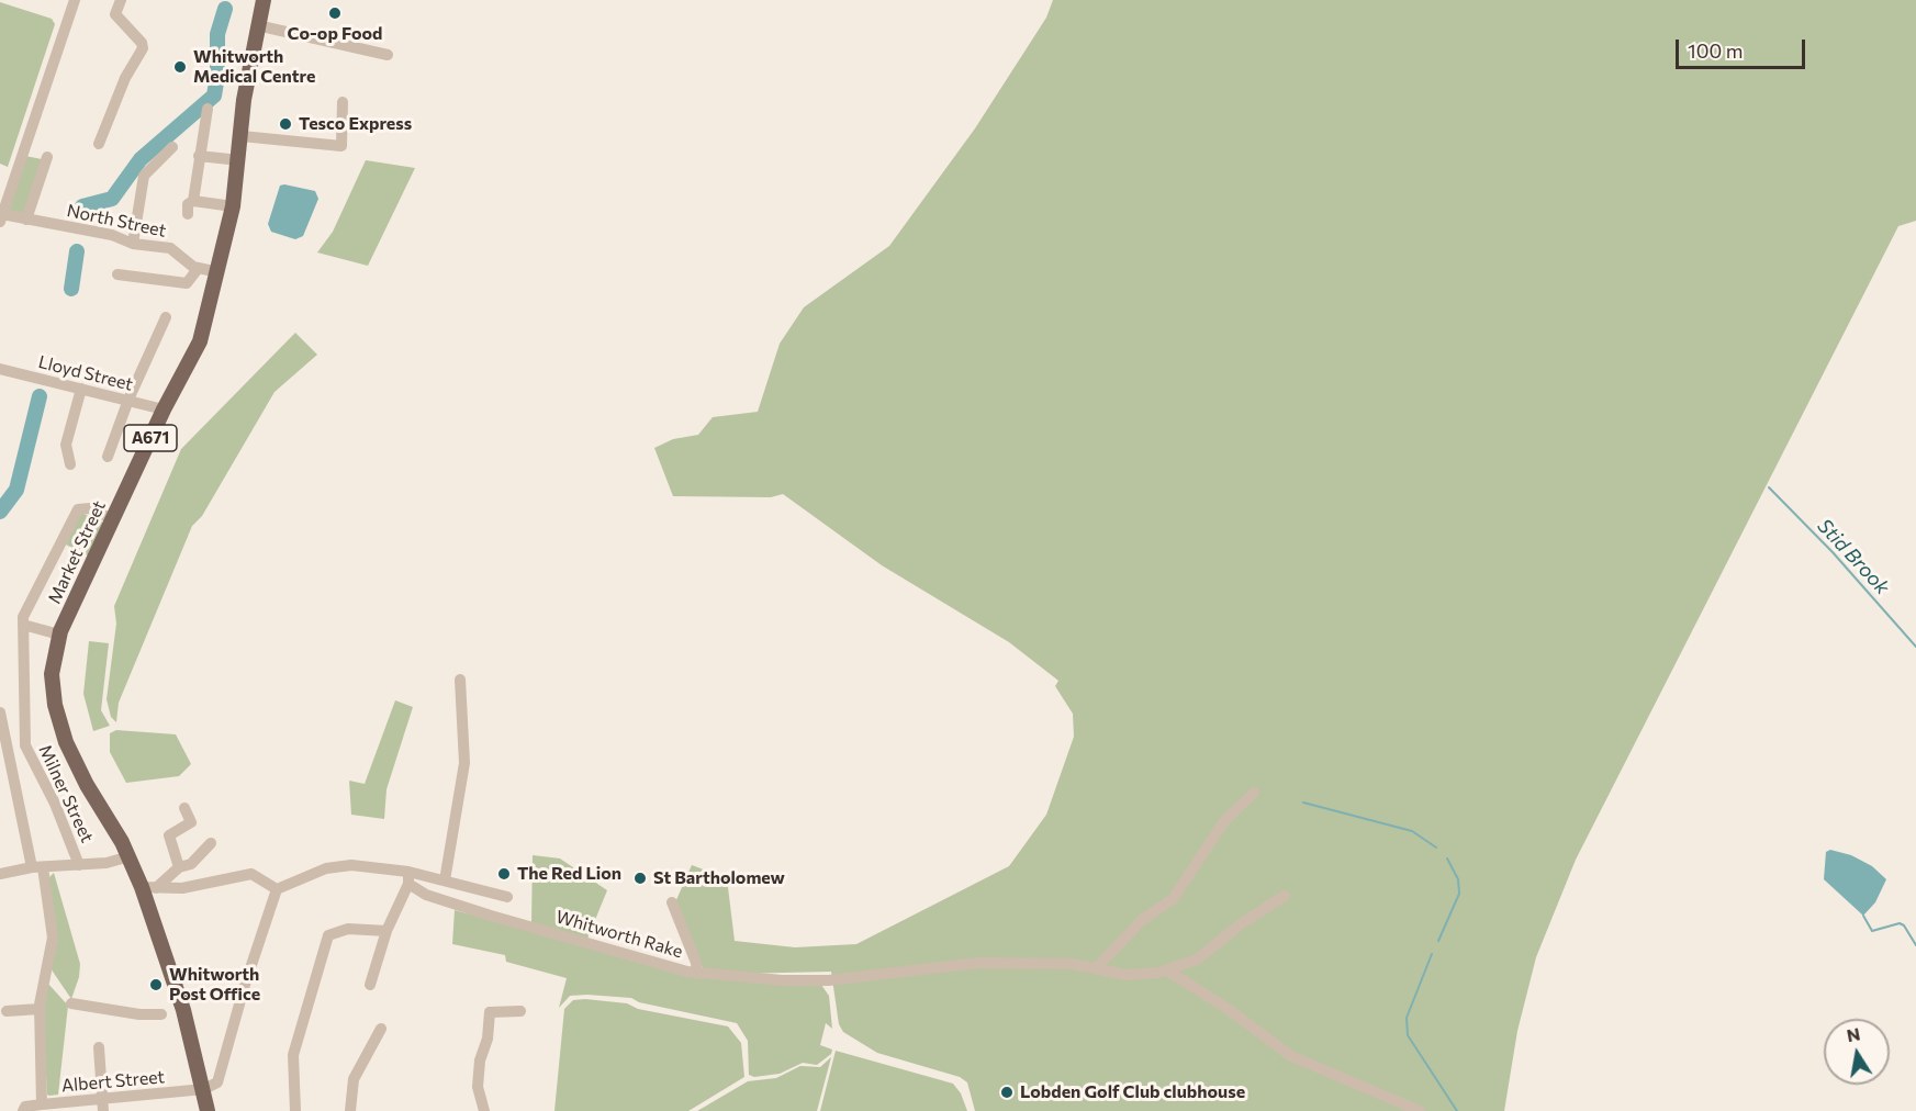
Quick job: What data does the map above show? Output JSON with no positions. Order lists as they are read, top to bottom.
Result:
{
  "streets": {
    "main road": ["A671", "Market Street"],
    "street": [
      "North Street",
      "Lloyd Street",
      "Milner Street",
      "Whitworth Rake",
      "Albert Street"
    ]
  },
  "crossings": [
    ["North Street", "Market Street"],
    ["Lloyd Street", "Market Street"],
    ["Market Street", "Milner Street"],
    ["Market Street", "Albert Street"]
  ],
  "water": ["Stid Brook"],
  "places": [
    "Co-op Food",
    "Whitworth Medical Centre",
    "Tesco Express",
    "The Red Lion",
    "St Bartholomew",
    "Whitworth Post Office",
    "Lobden Golf Club clubhouse"
  ],
  "scale_bar": "100 m",
  "north": "top"
}
